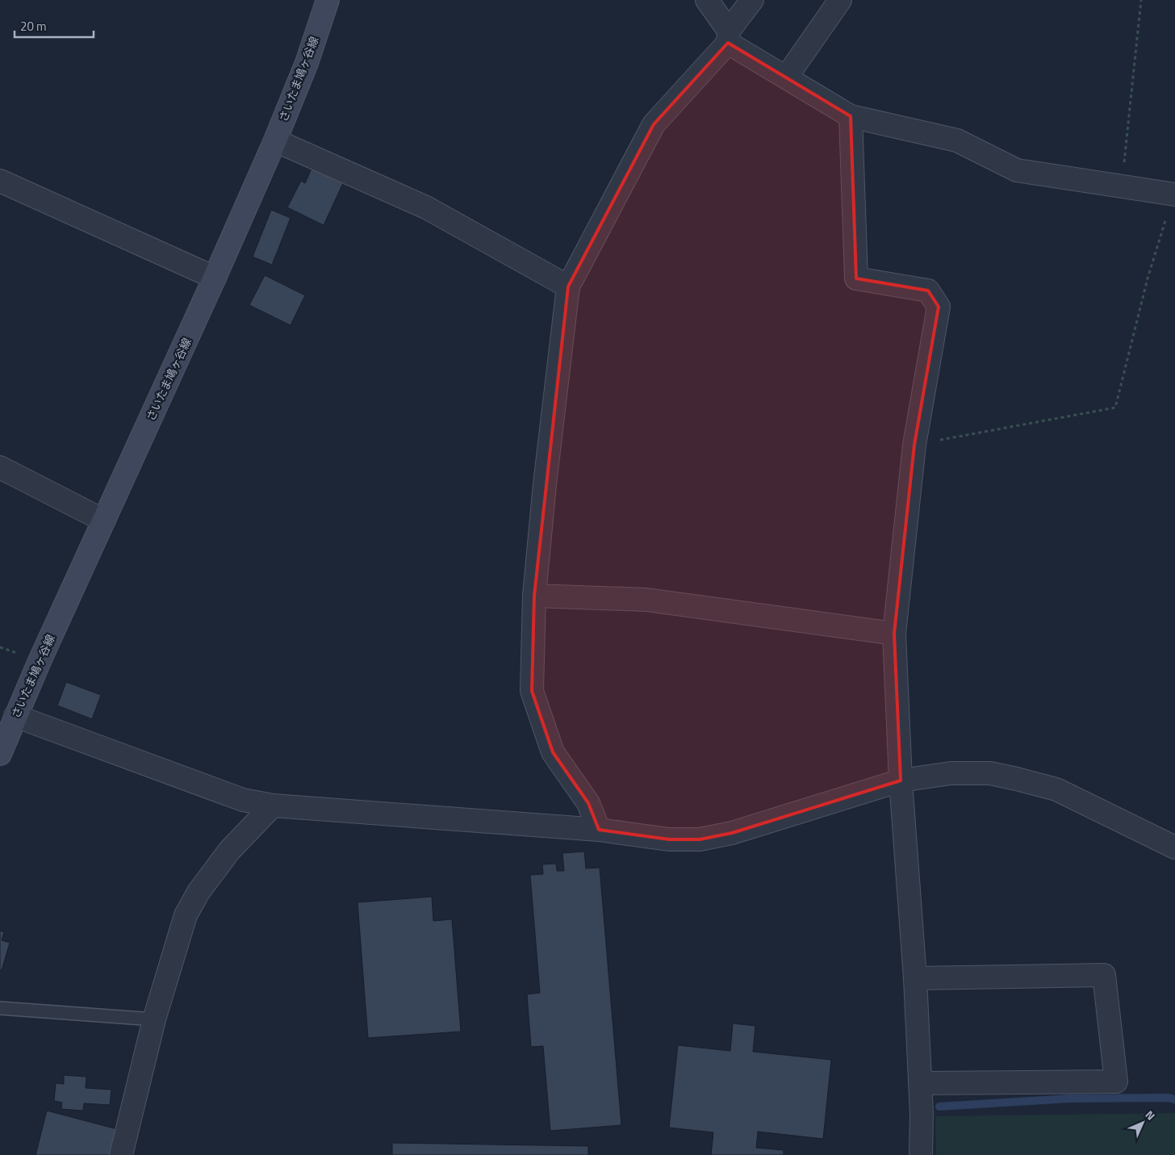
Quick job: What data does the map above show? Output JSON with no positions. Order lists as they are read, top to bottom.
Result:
{
  "streets": {
    "main road": ["さいたま鳩ヶ谷線"]
  },
  "scale_bar": "20 m",
  "north": "top right"
}
